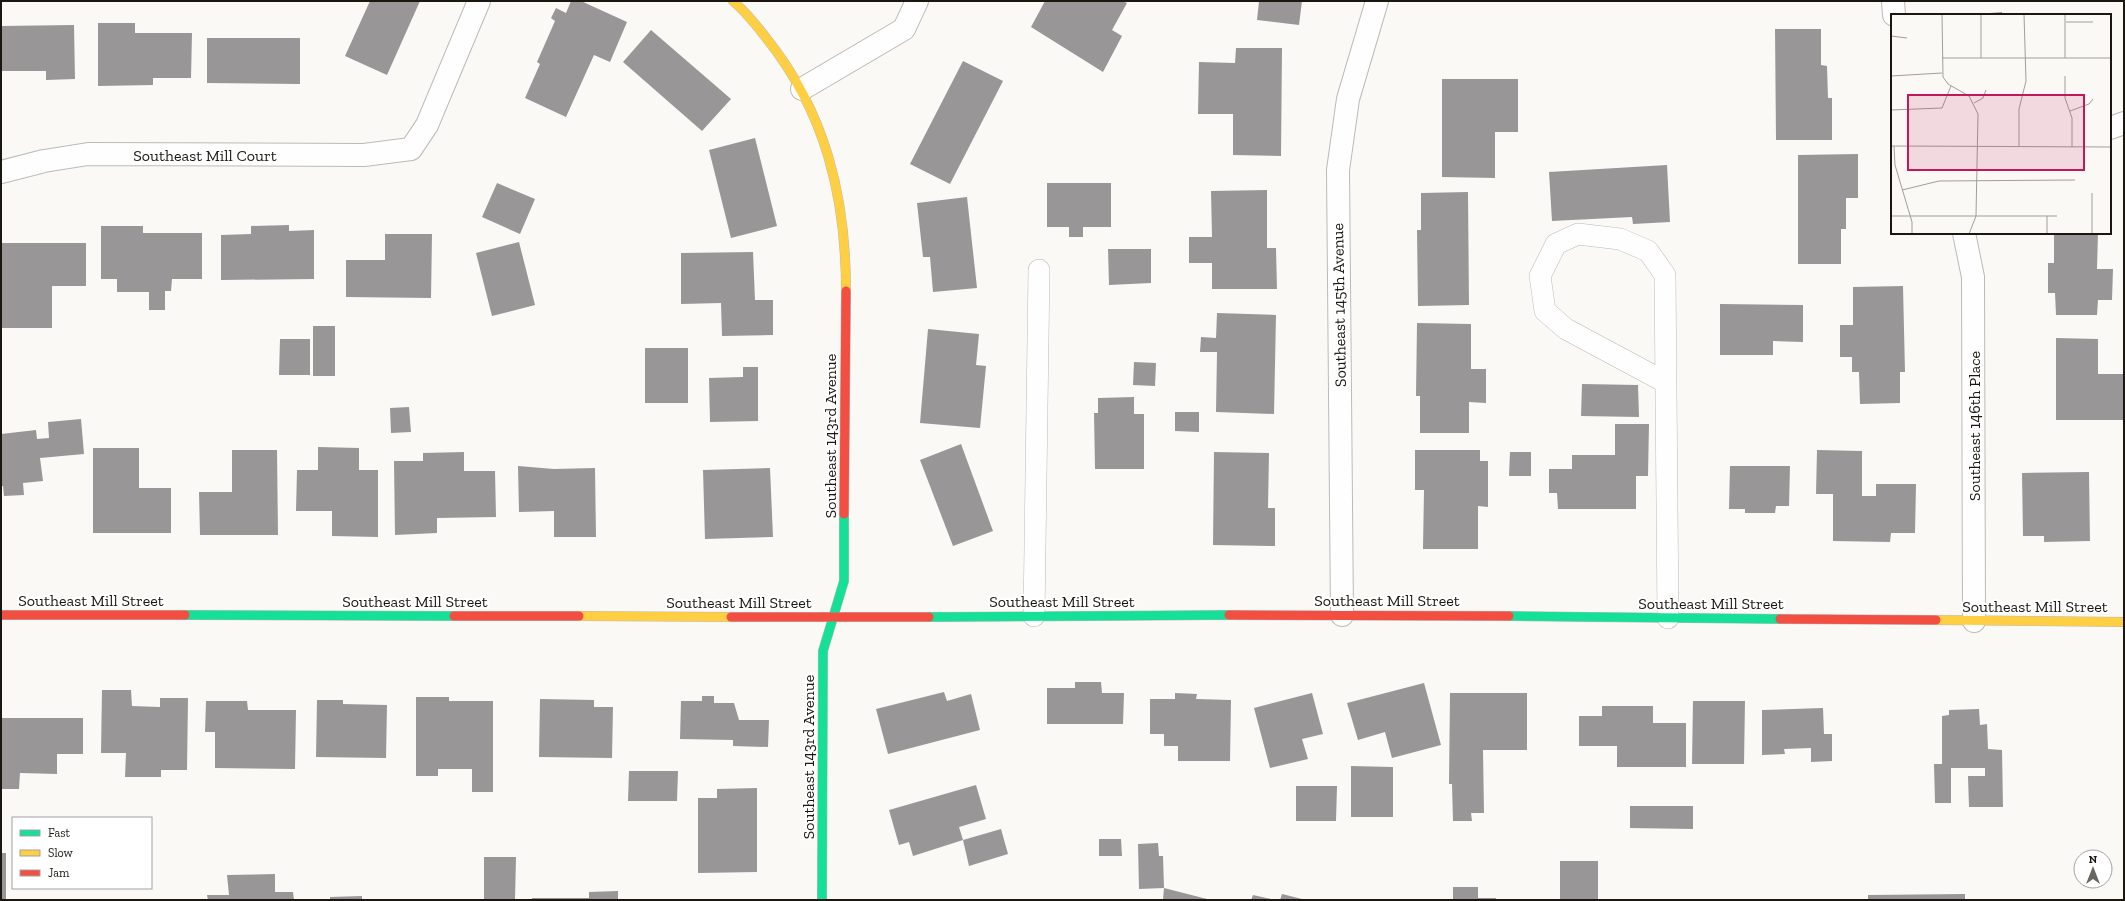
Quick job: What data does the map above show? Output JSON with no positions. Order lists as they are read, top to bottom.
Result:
{
  "streets": {
    "street": [
      "Southeast Mill Court",
      "Southeast 145th Avenue",
      "Southeast 146th Place",
      "Southeast 143rd Avenue",
      "Southeast Mill Street"
    ]
  },
  "crossings": [
    ["Southeast 145th Avenue", "Southeast Mill Street"],
    ["Southeast 146th Place", "Southeast Mill Street"],
    ["Southeast 143rd Avenue", "Southeast Mill Street"]
  ],
  "legend": ["Fast", "Slow", "Jam"],
  "north": "top"
}
